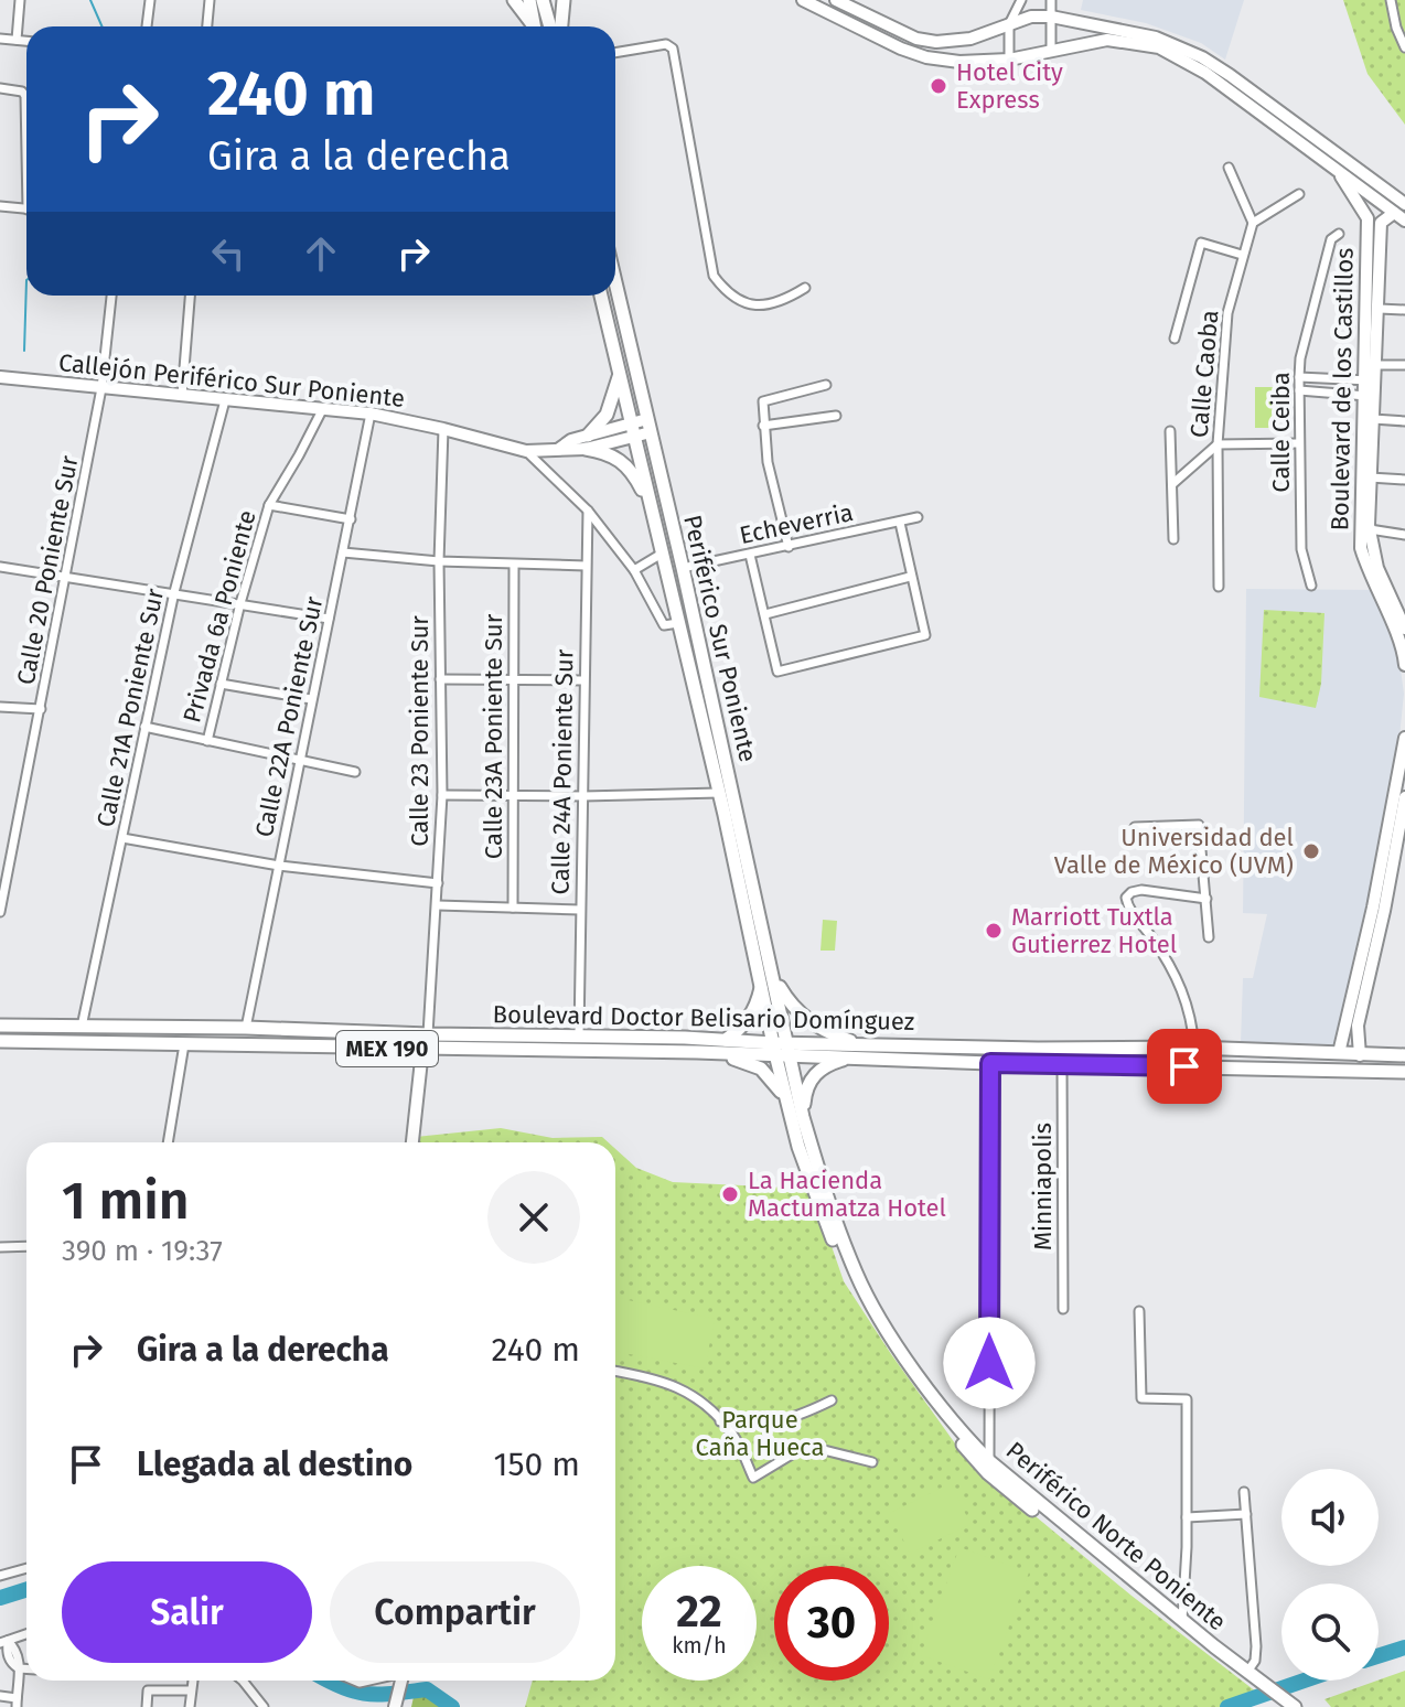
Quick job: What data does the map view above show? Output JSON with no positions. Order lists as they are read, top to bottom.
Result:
{
  "streets": {
    "main road": [
      "Callejón Periférico Sur Poniente",
      "Boulevard de los Castillos",
      "Periférico Sur Poniente",
      "Boulevard Doctor Belisario Domínguez",
      "MEX 190",
      "Periférico Norte Poniente"
    ],
    "street": [
      "Calle Caoba",
      "Calle Ceiba",
      "Echeverria",
      "Calle 20 Poniente Sur",
      "Privada 6a Poniente",
      "Calle 21A Poniente Sur",
      "Calle 22A Poniente Sur",
      "Calle 23 Poniente Sur",
      "Calle 23A Poniente Sur",
      "Calle 24A Poniente Sur",
      "Minniapolis"
    ]
  },
  "crossings": [
    ["Callejón Periférico Sur Poniente", "Calle 20 Poniente Sur"],
    ["Callejón Periférico Sur Poniente", "Privada 6a Poniente"],
    ["Callejón Periférico Sur Poniente", "Periférico Sur Poniente"],
    ["Callejón Periférico Sur Poniente", "Calle 21A Poniente Sur"],
    ["Callejón Periférico Sur Poniente", "Calle 22A Poniente Sur"],
    ["Callejón Periférico Sur Poniente", "Calle 23 Poniente Sur"],
    ["Callejón Periférico Sur Poniente", "Calle 24A Poniente Sur"],
    ["Echeverria", "Periférico Sur Poniente"],
    ["Periférico Sur Poniente", "Boulevard Doctor Belisario Domínguez"],
    ["Periférico Sur Poniente", "Periférico Norte Poniente"],
    ["Calle 21A Poniente Sur", "Boulevard Doctor Belisario Domínguez"],
    ["Calle 22A Poniente Sur", "Boulevard Doctor Belisario Domínguez"],
    ["Calle 23 Poniente Sur", "Boulevard Doctor Belisario Domínguez"],
    ["Calle 24A Poniente Sur", "Boulevard Doctor Belisario Domínguez"],
    ["Boulevard Doctor Belisario Domínguez", "Minniapolis"],
    ["Boulevard Doctor Belisario Domínguez", "Periférico Norte Poniente"]
  ],
  "parks": ["Parque Caña Hueca"],
  "places": [
    "Hotel City Express",
    "Universidad del Valle de México (UVM)",
    "Marriott Tuxtla Gutierrez Hotel",
    "La Hacienda Mactumatza Hotel"
  ],
  "page": {
    "turn": ["240 m", "Gira a la derecha"],
    "heading": ["1 min", "390 m · 19:37"],
    "list": [
      {
        "name": "Gira a la derecha",
        "value": "240 m"
      },
      {
        "name": "Llegada al destino",
        "value": "150 m"
      }
    ],
    "buttons": ["Salir", "Compartir"],
    "speed": "22 km/h",
    "limit": "30"
  }
}
